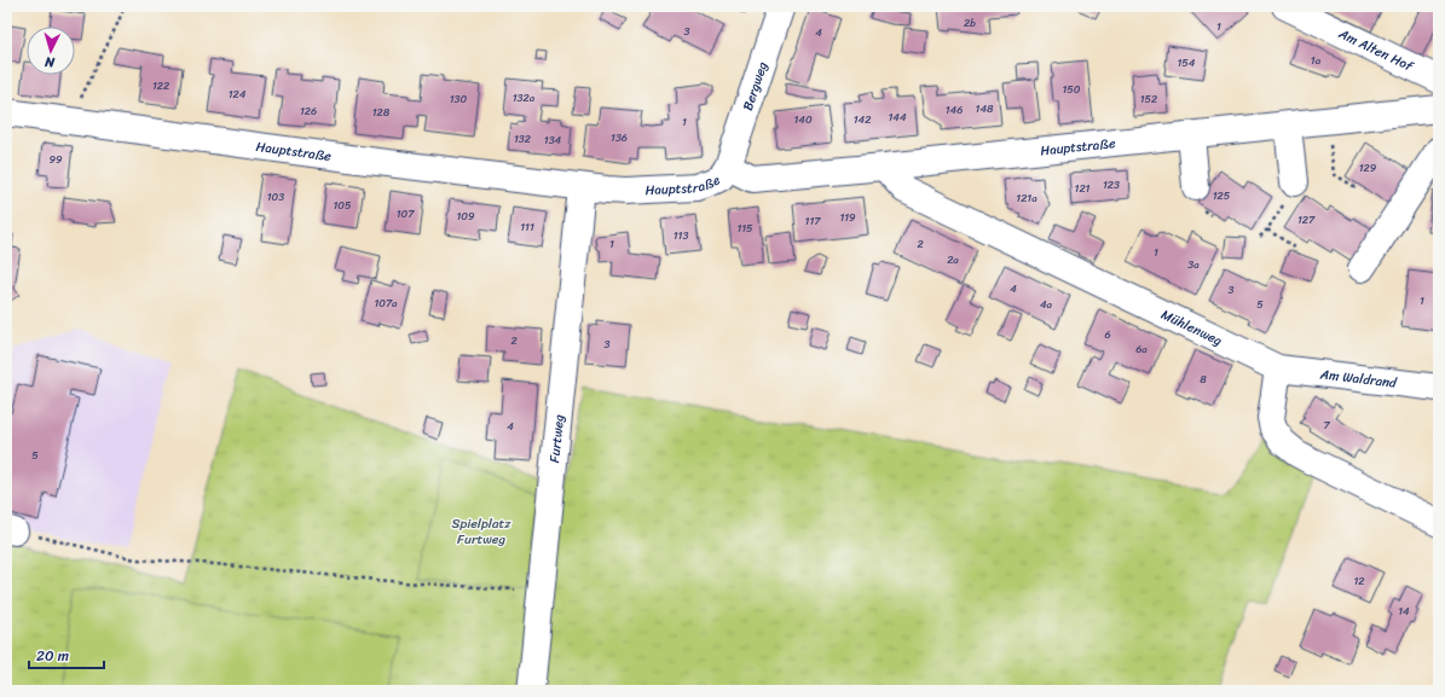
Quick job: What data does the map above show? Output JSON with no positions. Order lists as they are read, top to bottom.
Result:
{
  "streets": {
    "street": [
      "Am Alten Hof",
      "Bergweg",
      "Hauptstraße",
      "Mühlenweg",
      "Am Waldrand",
      "Furtweg"
    ]
  },
  "crossings": [
    ["Bergweg", "Hauptstraße"],
    ["Hauptstraße", "Mühlenweg"],
    ["Hauptstraße", "Furtweg"],
    ["Mühlenweg", "Am Waldrand"]
  ],
  "parks": ["Spielplatz Furtweg"],
  "house_numbers": [
    "2b",
    "1",
    "3",
    "4",
    "1a",
    "154",
    "122",
    "150",
    "124",
    "132a",
    "130",
    "152",
    "148",
    "146",
    "126",
    "128",
    "144",
    "140",
    "142",
    "1",
    "136",
    "132",
    "134",
    "99",
    "129",
    "123",
    "121",
    "125",
    "103",
    "121a",
    "105",
    "107",
    "109",
    "119",
    "127",
    "117",
    "111",
    "115",
    "113",
    "1",
    "2",
    "1",
    "2a",
    "3a",
    "4",
    "3",
    "1",
    "107a",
    "4a",
    "5",
    "6",
    "2",
    "3",
    "6a",
    "8",
    "7",
    "4",
    "5",
    "12",
    "14"
  ],
  "scale_bar": "20 m",
  "north": "bottom"
}
